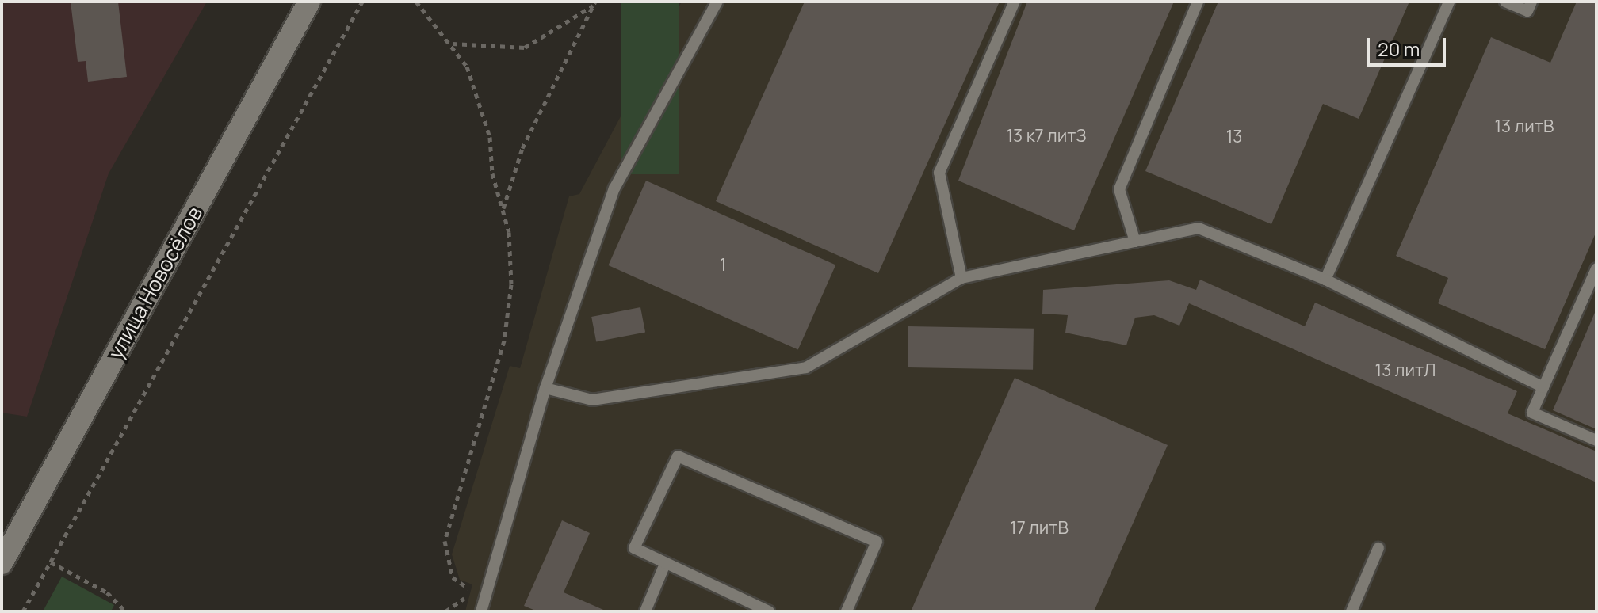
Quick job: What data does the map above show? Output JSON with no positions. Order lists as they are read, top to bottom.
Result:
{
  "streets": {
    "street": ["улица Новосёлов"]
  },
  "house_numbers": [
    "13 литВ",
    "13 к7 литЗ",
    "13",
    "1",
    "13 литЛ",
    "17 литВ"
  ],
  "scale_bar": "20 m"
}
